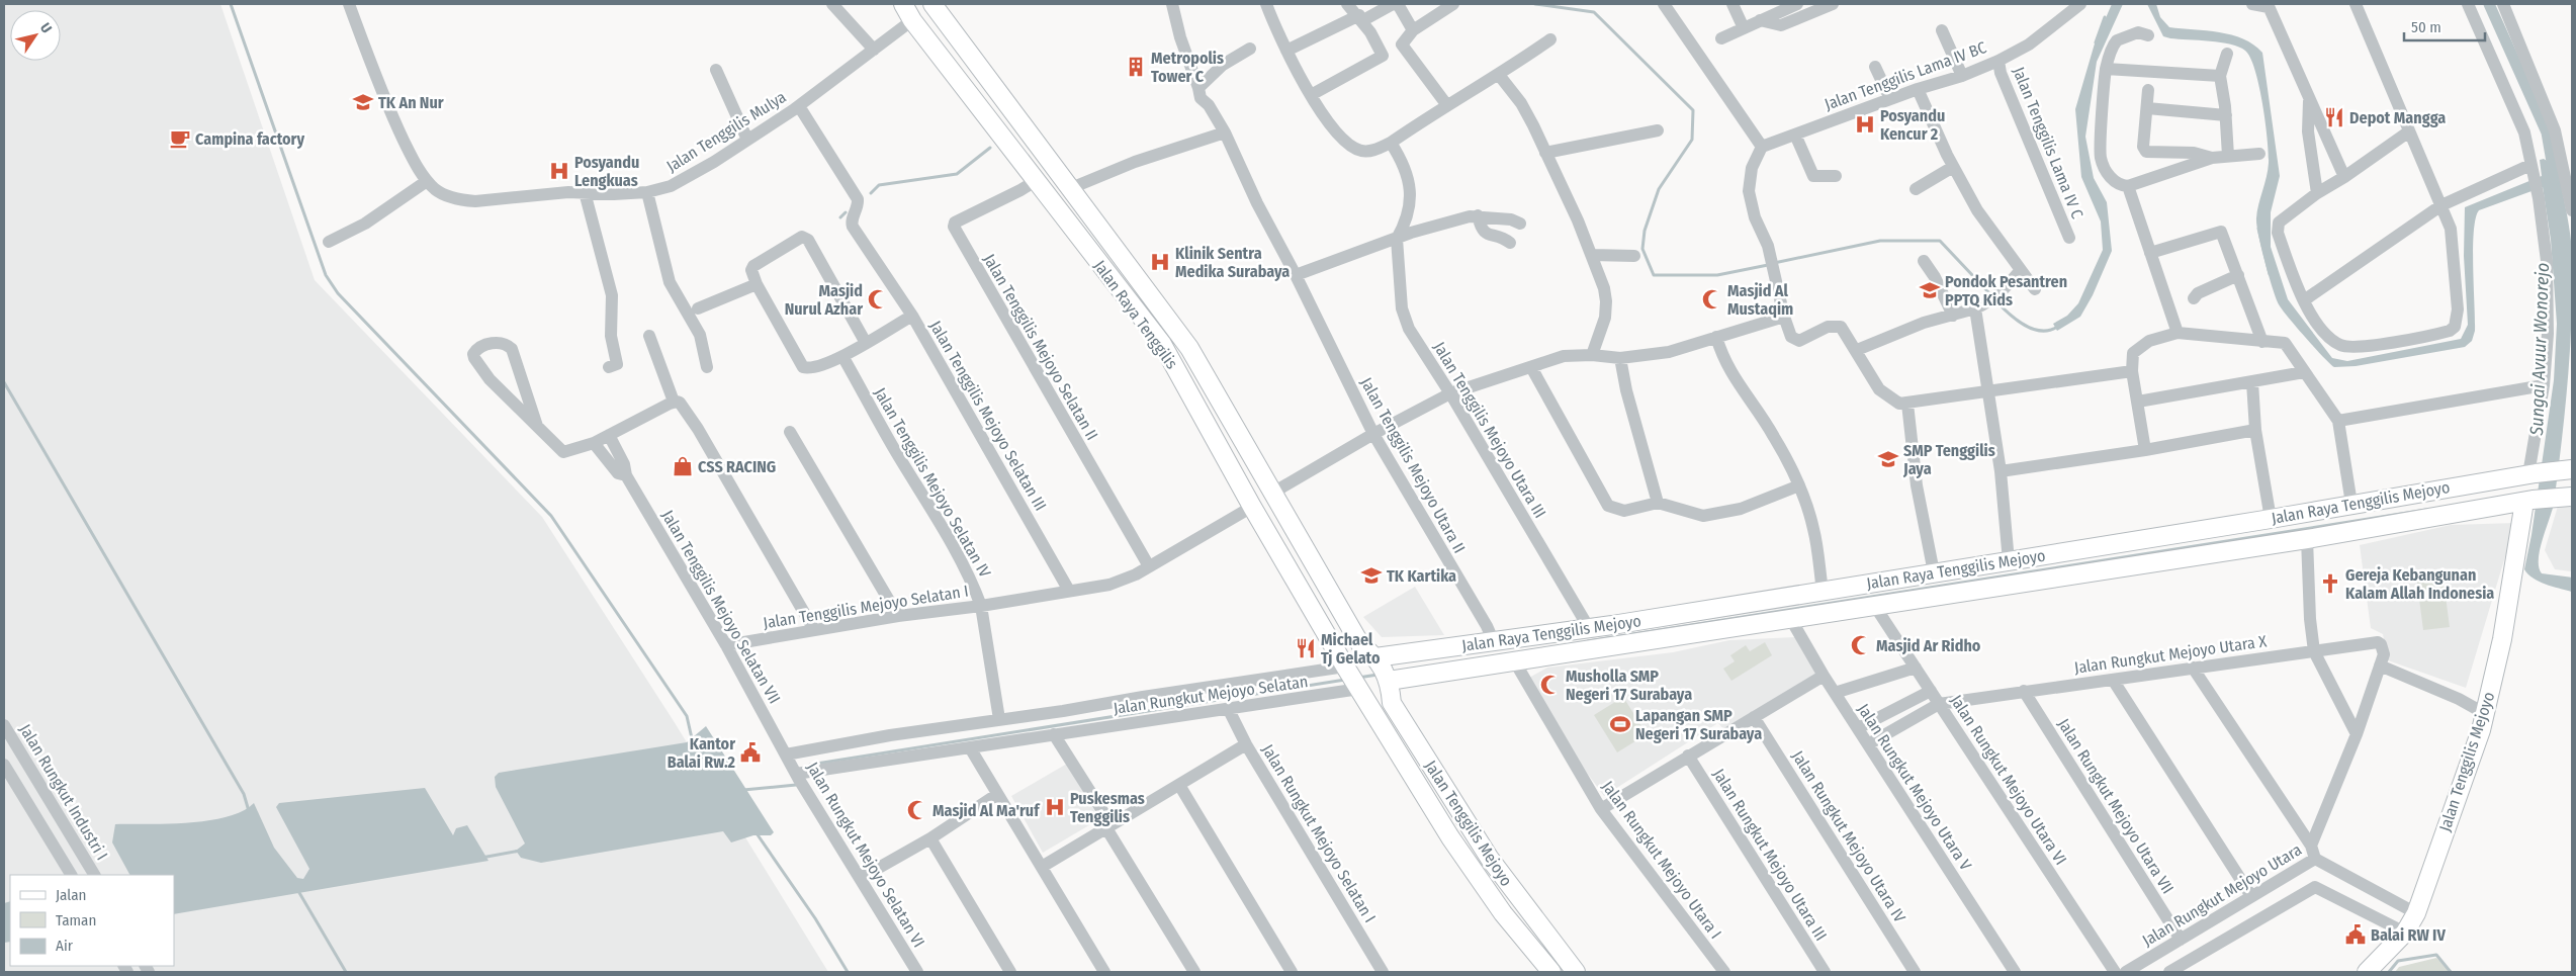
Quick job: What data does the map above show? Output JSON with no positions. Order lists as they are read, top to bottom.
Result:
{
  "streets": {
    "street": [
      "Jalan Tenggilis Lama IV BC",
      "Jalan Tenggilis Mulya",
      "Jalan Tenggilis Lama IV C",
      "Jalan Raya Tenggilis",
      "Jalan Tenggilis Mejoyo Selatan II",
      "Jalan Tenggilis Mejoyo Selatan III",
      "Jalan Tenggilis Mejoyo Utara III",
      "Jalan Tenggilis Mejoyo Utara II",
      "Jalan Tenggilis Mejoyo Selatan IV",
      "Jalan Raya Tenggilis Mejoyo",
      "Jalan Tenggilis Mejoyo Selatan VII",
      "Jalan Tenggilis Mejoyo Selatan I",
      "Jalan Rungkut Mejoyo Utara X",
      "Jalan Rungkut Mejoyo Selatan",
      "Jalan Tenggilis Mejoyo",
      "Jalan Rungkut Mejoyo Utara VI",
      "Jalan Rungkut Mejoyo Utara V",
      "Jalan Rungkut Industri I",
      "Jalan Rungkut Mejoyo Utara VII",
      "Jalan Rungkut Mejoyo Selatan I",
      "Jalan Rungkut Mejoyo Utara IV",
      "Jalan Rungkut Mejoyo Selatan VI",
      "Jalan Rungkut Mejoyo Utara III",
      "Jalan Rungkut Mejoyo Utara I",
      "Jalan Rungkut Mejoyo Utara"
    ]
  },
  "crossings": [
    ["Jalan Tenggilis Lama IV BC", "Jalan Tenggilis Lama IV C"],
    ["Jalan Tenggilis Mulya", "Jalan Raya Tenggilis"],
    ["Jalan Tenggilis Mulya", "Jalan Tenggilis Mejoyo Selatan III"],
    ["Jalan Raya Tenggilis", "Jalan Tenggilis Mejoyo Selatan II"],
    ["Jalan Raya Tenggilis", "Jalan Raya Tenggilis Mejoyo"],
    ["Jalan Raya Tenggilis", "Jalan Tenggilis Mejoyo Selatan I"],
    ["Jalan Raya Tenggilis", "Jalan Rungkut Mejoyo Selatan"],
    ["Jalan Raya Tenggilis", "Jalan Tenggilis Mejoyo"],
    ["Jalan Tenggilis Mejoyo Selatan II", "Jalan Tenggilis Mejoyo Selatan I"],
    ["Jalan Tenggilis Mejoyo Selatan III", "Jalan Tenggilis Mejoyo Selatan I"],
    ["Jalan Tenggilis Mejoyo Utara III", "Jalan Raya Tenggilis Mejoyo"],
    ["Jalan Tenggilis Mejoyo Utara II", "Jalan Raya Tenggilis Mejoyo"],
    ["Jalan Tenggilis Mejoyo Selatan IV", "Jalan Tenggilis Mejoyo Selatan I"],
    ["Jalan Tenggilis Mejoyo Selatan IV", "Jalan Rungkut Mejoyo Selatan"],
    ["Jalan Raya Tenggilis Mejoyo", "Jalan Tenggilis Mejoyo"],
    ["Jalan Raya Tenggilis Mejoyo", "Jalan Rungkut Mejoyo Utara VI"],
    ["Jalan Raya Tenggilis Mejoyo", "Jalan Rungkut Mejoyo Utara V"],
    ["Jalan Raya Tenggilis Mejoyo", "Jalan Rungkut Mejoyo Utara I"],
    ["Jalan Tenggilis Mejoyo Selatan VII", "Jalan Tenggilis Mejoyo Selatan I"],
    ["Jalan Tenggilis Mejoyo Selatan VII", "Jalan Rungkut Mejoyo Selatan"],
    ["Jalan Tenggilis Mejoyo Selatan VII", "Jalan Rungkut Mejoyo Selatan VI"],
    ["Jalan Rungkut Mejoyo Utara X", "Jalan Rungkut Mejoyo Utara VI"],
    ["Jalan Rungkut Mejoyo Utara X", "Jalan Rungkut Mejoyo Utara VII"],
    ["Jalan Rungkut Mejoyo Selatan", "Jalan Tenggilis Mejoyo"],
    ["Jalan Rungkut Mejoyo Selatan", "Jalan Rungkut Mejoyo Selatan I"],
    ["Jalan Rungkut Mejoyo Selatan", "Jalan Rungkut Mejoyo Selatan VI"],
    ["Jalan Tenggilis Mejoyo", "Jalan Rungkut Mejoyo Utara"],
    ["Jalan Rungkut Mejoyo Utara VII", "Jalan Rungkut Mejoyo Utara"]
  ],
  "water": ["Sungai Avuur Wonorejo"],
  "places": {
    "building": ["Metropolis Tower C"],
    "school or university": [
      "TK An Nur",
      "Pondok Pesantren PPTQ Kids",
      "SMP Tenggilis Jaya",
      "TK Kartika"
    ],
    "restaurant": ["Depot Mangga", "Michael Tj Gelato"],
    "hospital": [
      "Posyandu Kencur 2",
      "Posyandu Lengkuas",
      "Klinik Sentra Medika Surabaya",
      "Puskesmas Tenggilis"
    ],
    "cafe": ["Campina factory"],
    "mosque": [
      "Masjid Nurul Azhar",
      "Masjid Al Mustaqim",
      "Masjid Ar Ridho",
      "Musholla SMP Negeri 17 Surabaya",
      "Masjid Al Ma'ruf"
    ],
    "shop": ["CSS RACING"],
    "church": ["Gereja Kebangunan Kalam Allah Indonesia"],
    "sports": ["Lapangan SMP Negeri 17 Surabaya"],
    "public building": ["Kantor Balai Rw.2", "Balai RW IV"]
  },
  "legend": ["Jalan", "Taman", "Air"],
  "scale_bar": "50 m",
  "north": "top right"
}
